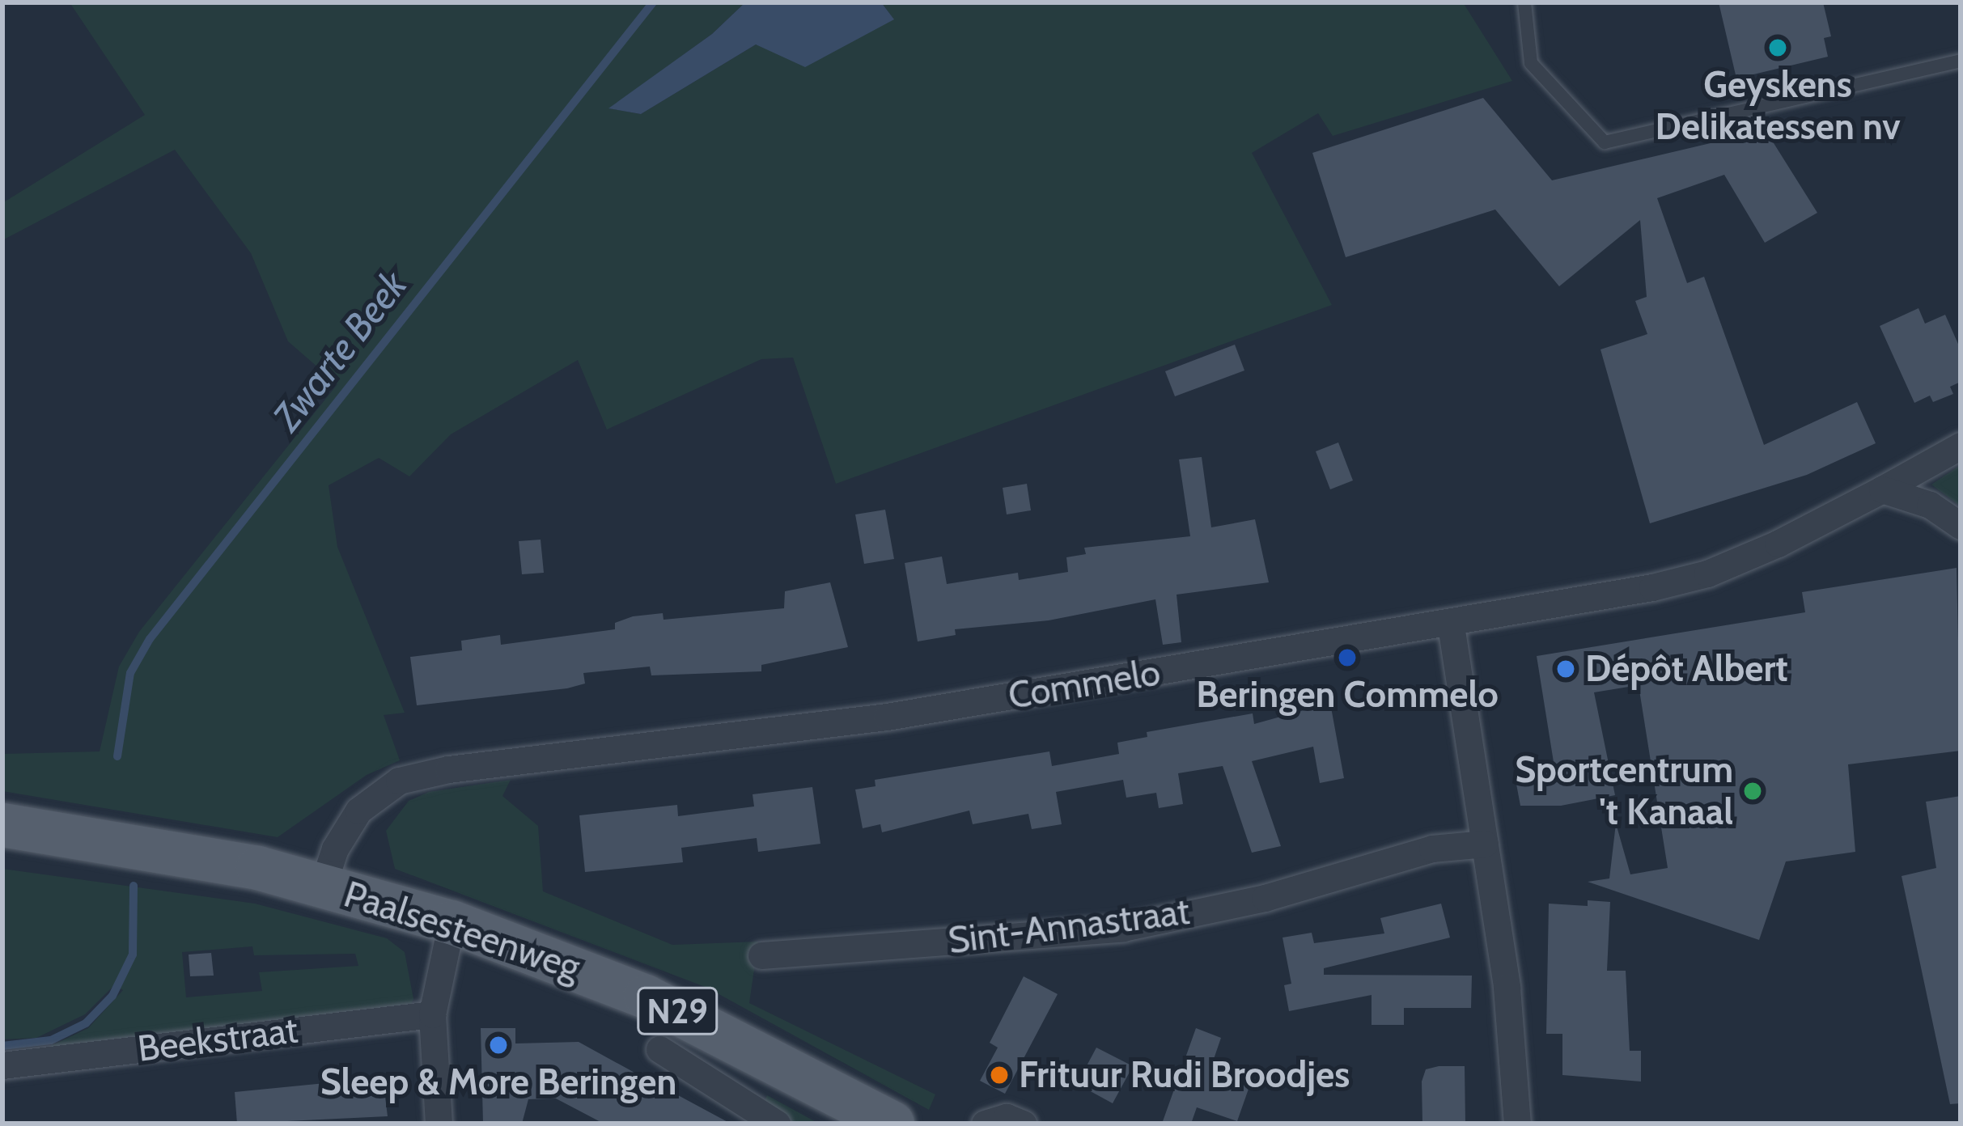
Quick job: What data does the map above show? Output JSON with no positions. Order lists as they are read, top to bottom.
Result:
{
  "streets": {
    "main road": ["Paalsesteenweg", "N29"],
    "street": ["Commelo", "Sint-Annastraat", "Beekstraat"]
  },
  "crossings": [
    ["Commelo", "Paalsesteenweg"]
  ],
  "water": ["Zwarte Beek"],
  "places": [
    "Geyskens Delikatessen nv",
    "Beringen Commelo",
    "Dépôt Albert",
    "Sportcentrum 't Kanaal",
    "Sleep & More Beringen",
    "Frituur Rudi Broodjes"
  ]
}
